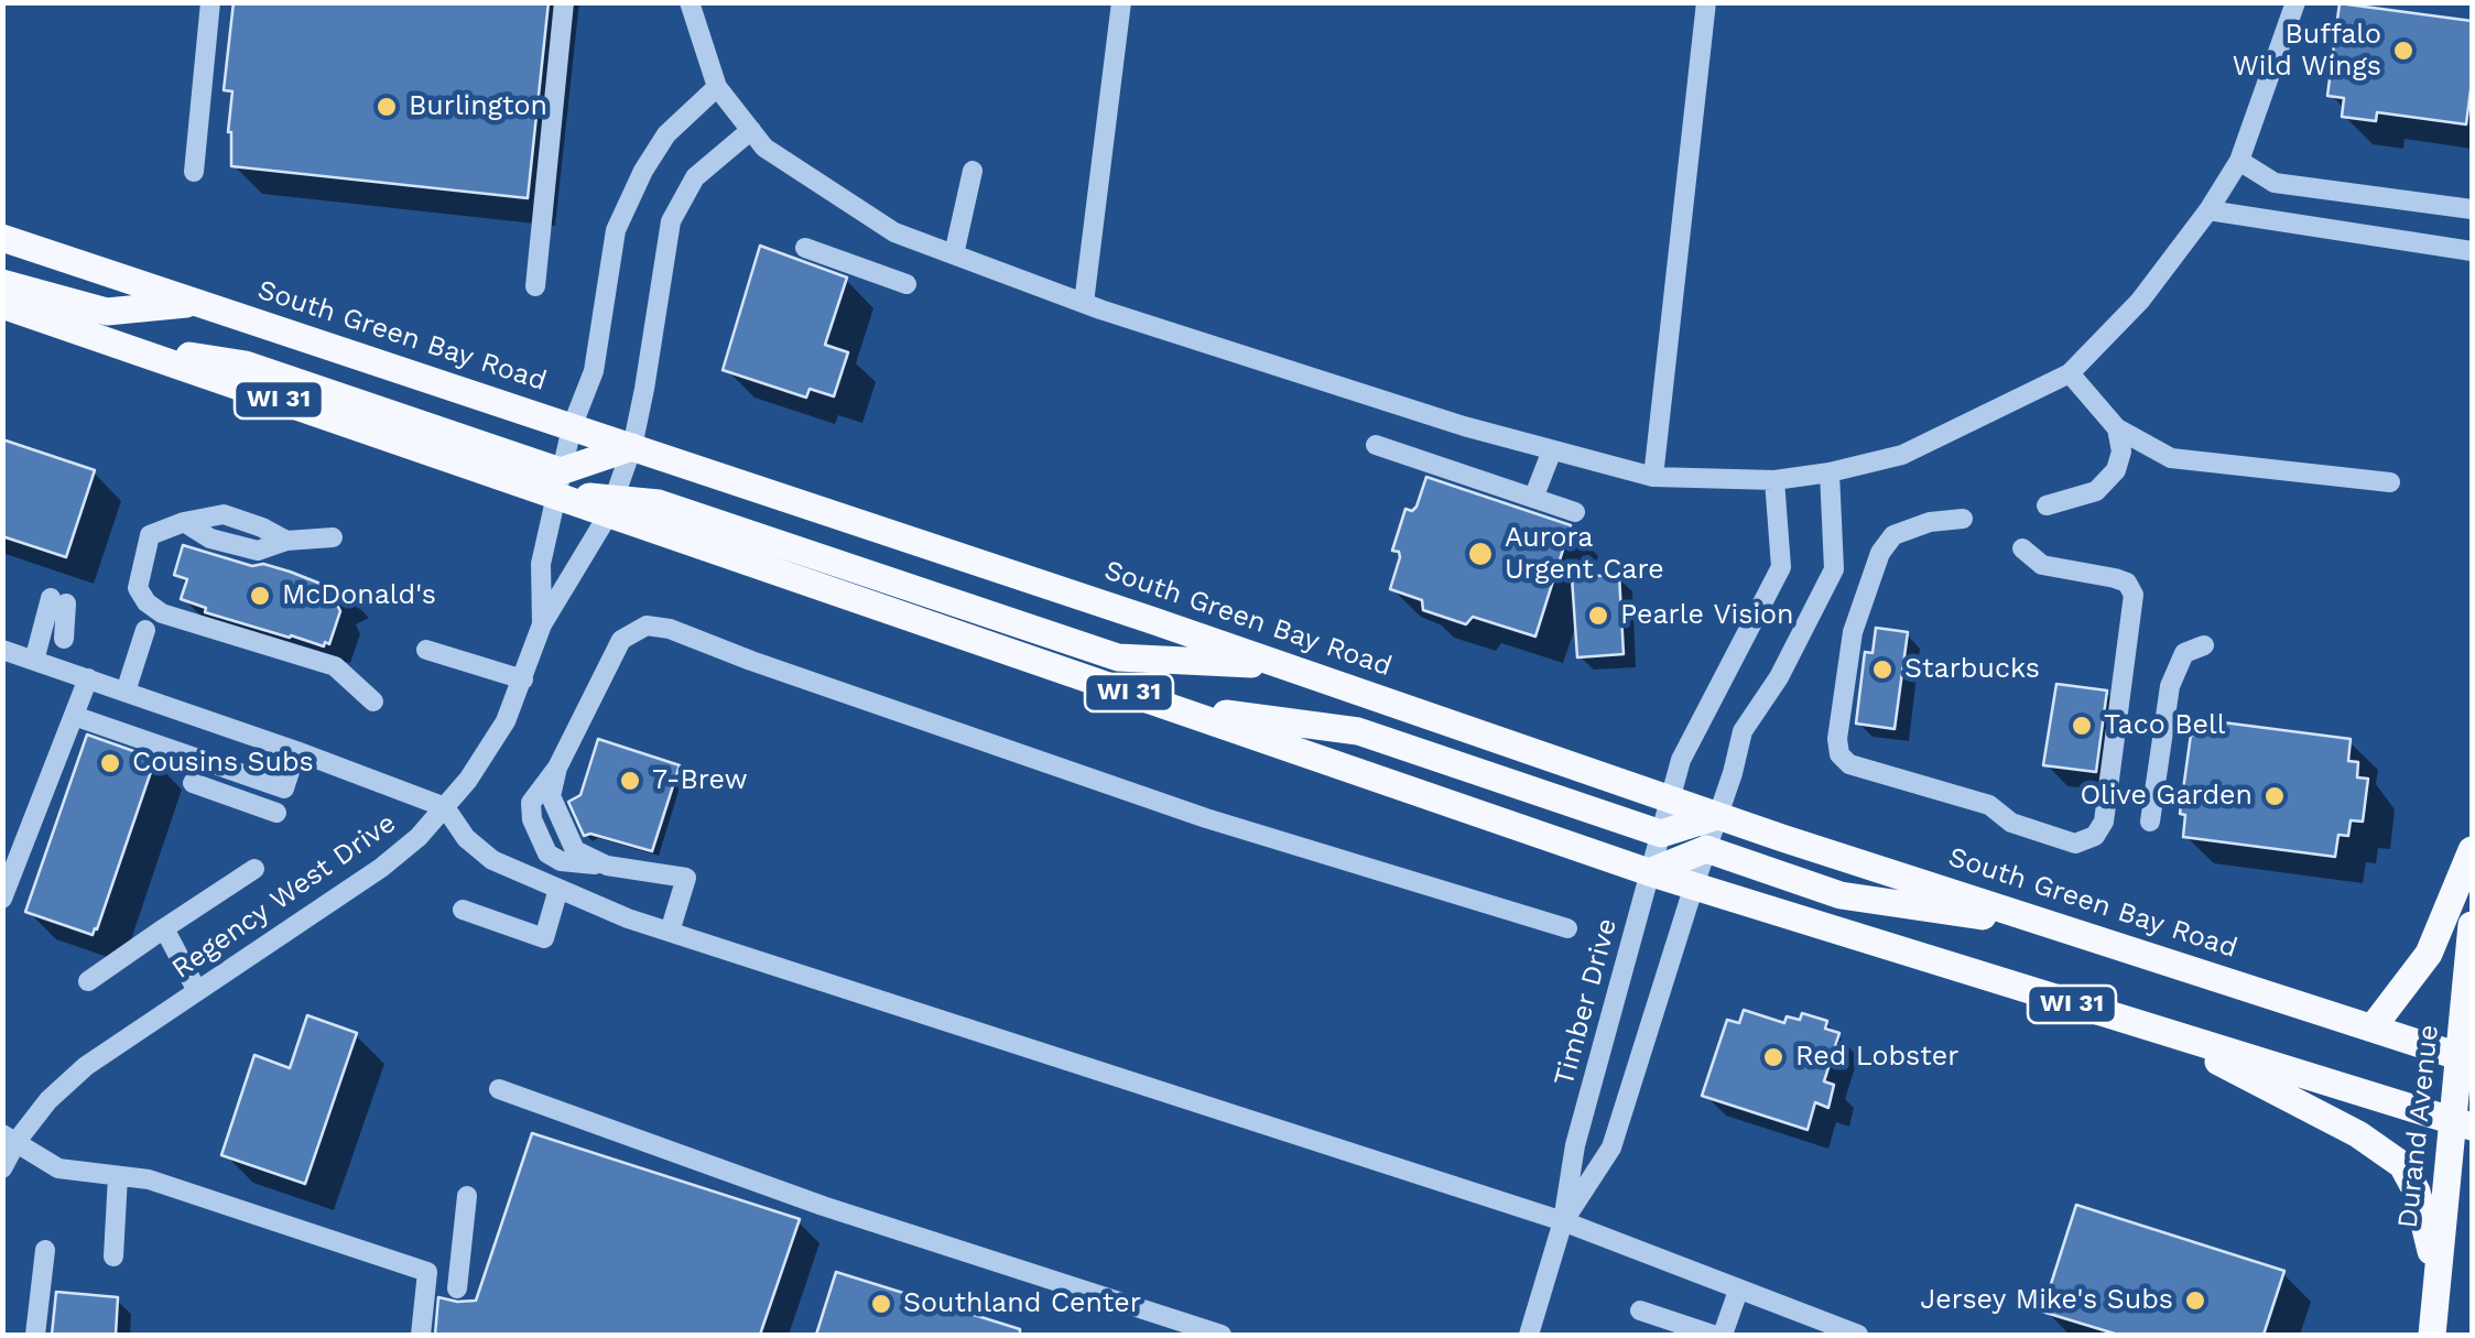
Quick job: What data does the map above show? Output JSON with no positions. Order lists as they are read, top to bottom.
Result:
{
  "streets": {
    "main road": ["South Green Bay Road", "WI 31", "Durand Avenue"],
    "street": ["Regency West Drive", "Timber Drive"]
  },
  "crossings": [
    ["South Green Bay Road", "Regency West Drive"],
    ["South Green Bay Road", "Timber Drive"],
    ["South Green Bay Road", "Durand Avenue"],
    ["WI 31", "Regency West Drive"],
    ["WI 31", "Timber Drive"],
    ["WI 31", "Durand Avenue"]
  ],
  "places": [
    "Buffalo Wild Wings",
    "Burlington",
    "Aurora Urgent Care",
    "McDonald's",
    "Pearle Vision",
    "Starbucks",
    "Taco Bell",
    "Cousins Subs",
    "7-Brew",
    "Olive Garden",
    "Red Lobster",
    "Jersey Mike's Subs",
    "Southland Center"
  ]
}
